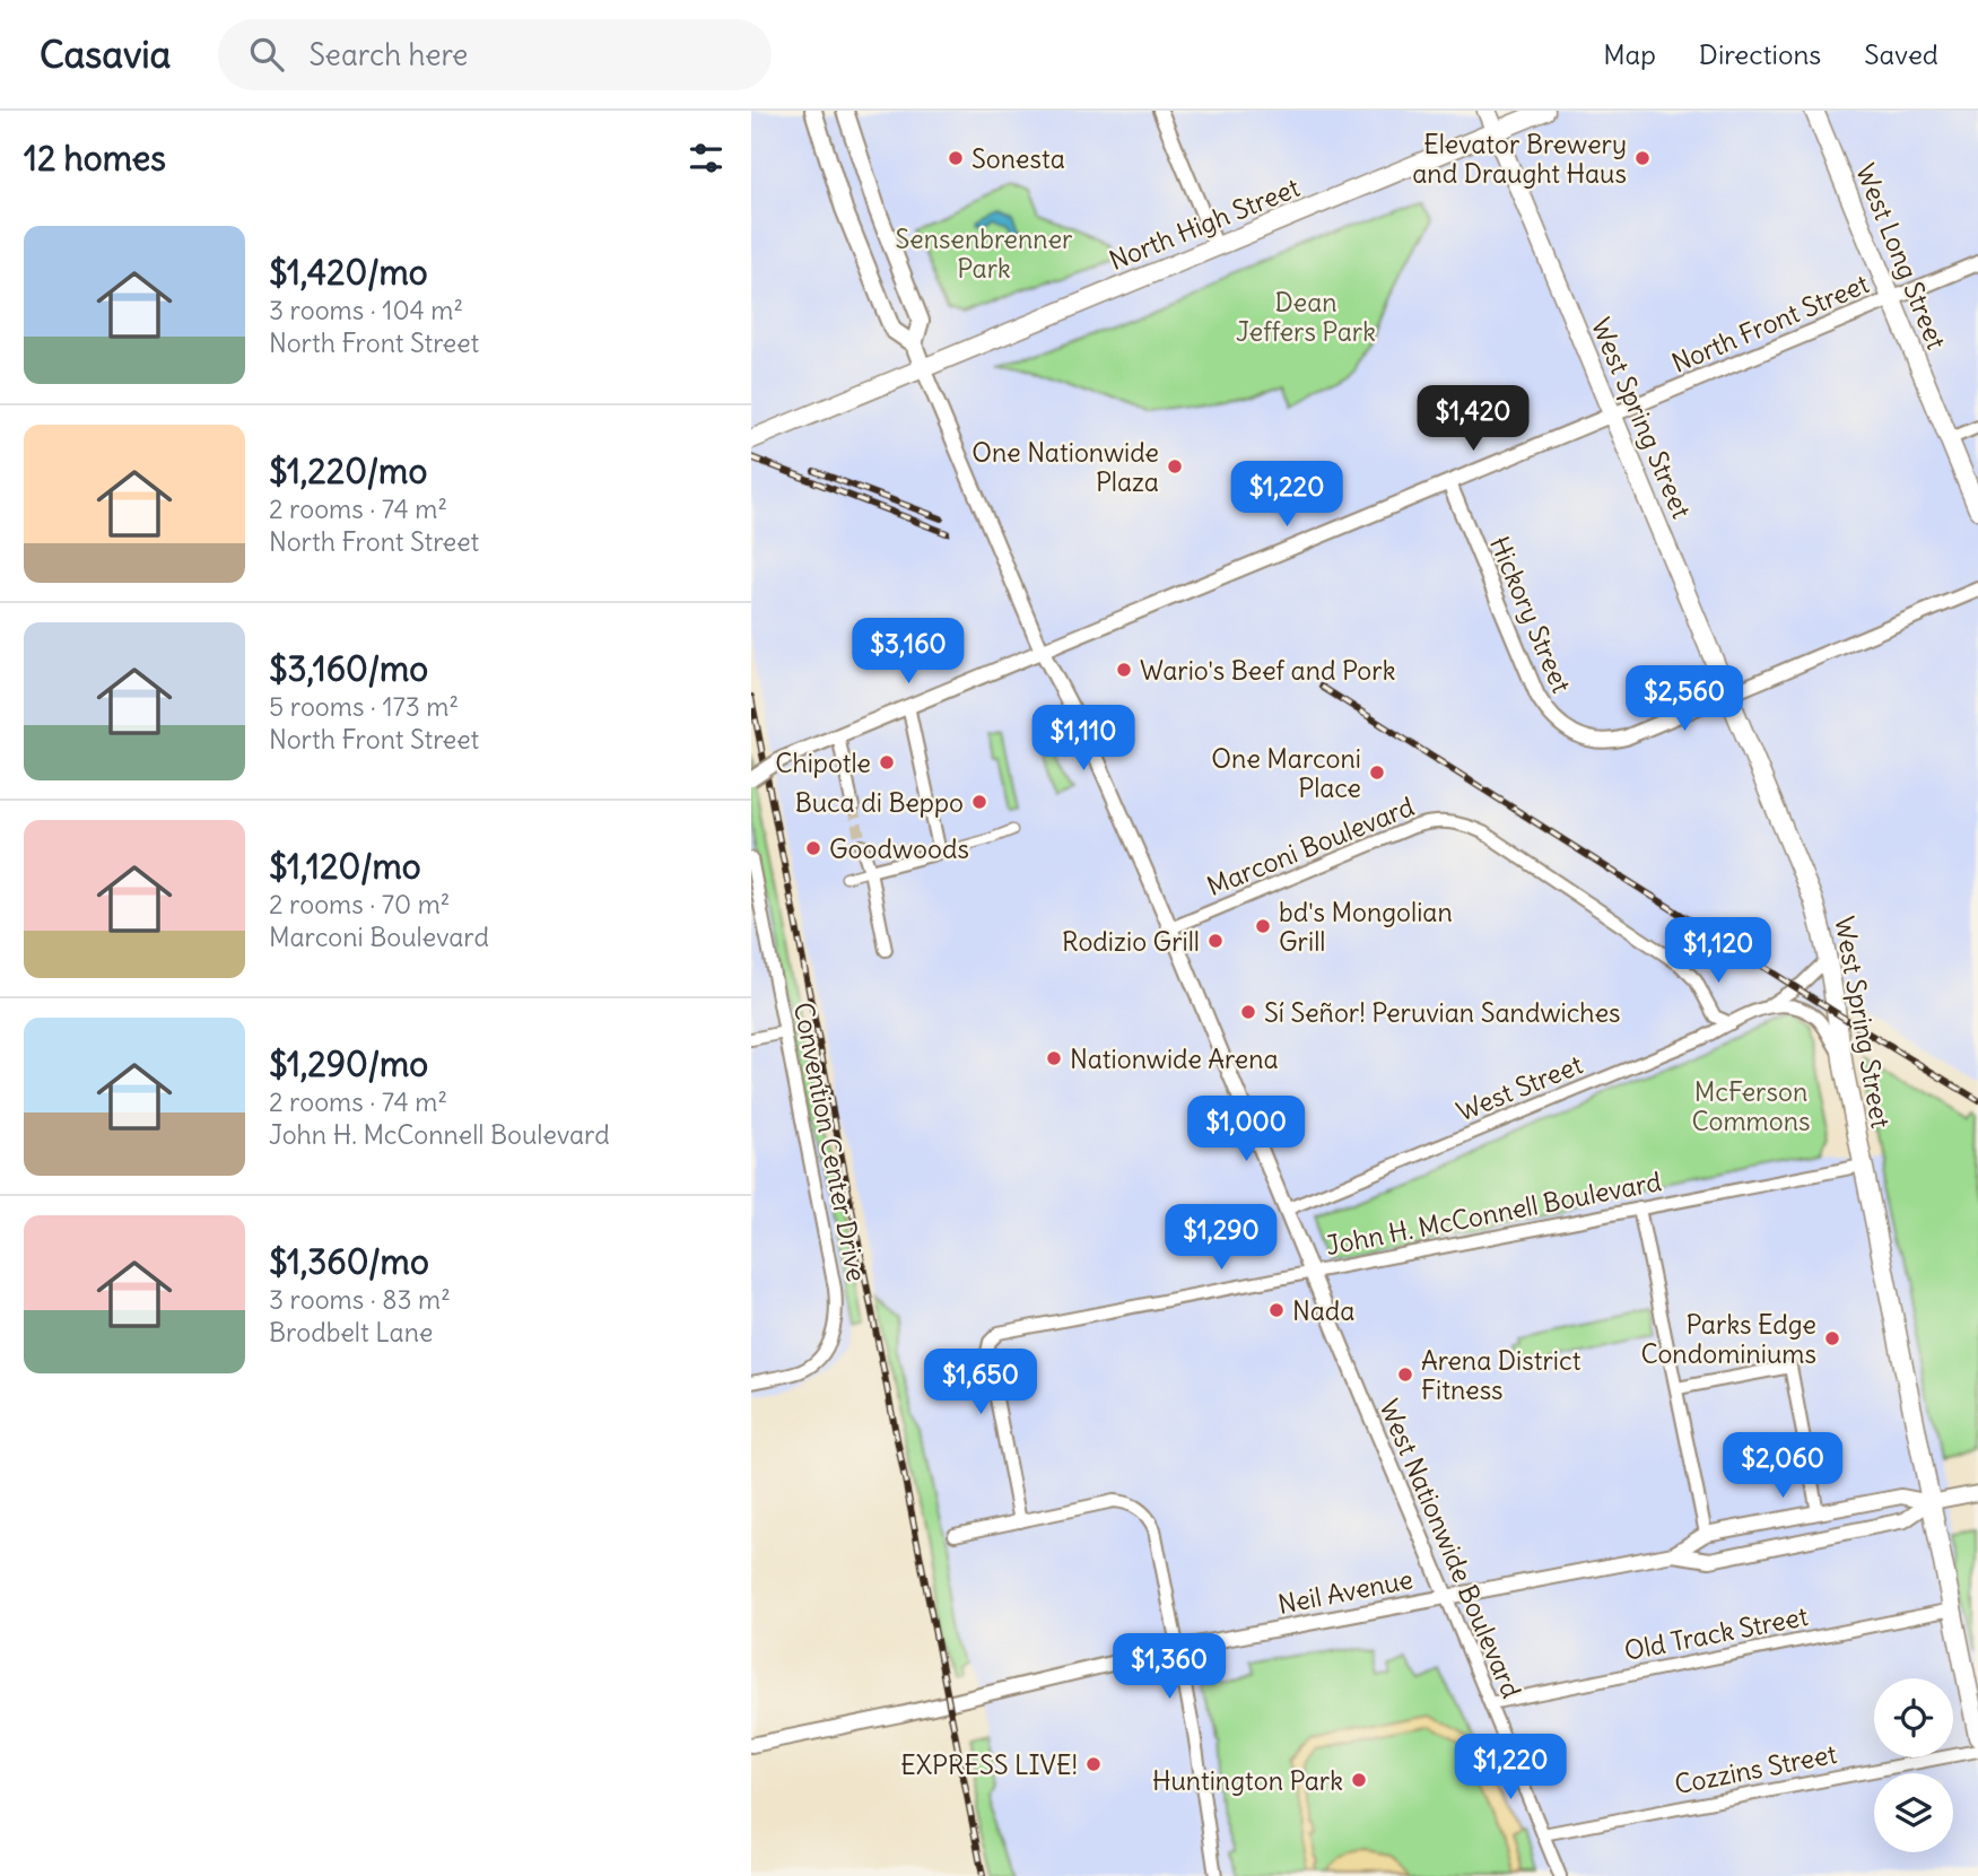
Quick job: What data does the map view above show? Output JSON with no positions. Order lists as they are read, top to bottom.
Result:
{
  "streets": {
    "main road": ["North High Street", "West Long Street", "West Spring Street"],
    "street": [
      "North Front Street",
      "Hickory Street",
      "Marconi Boulevard",
      "West Street",
      "Convention Center Drive",
      "John H. McConnell Boulevard",
      "West Nationwide Boulevard",
      "Neil Avenue",
      "Old Track Street",
      "Cozzins Street"
    ]
  },
  "crossings": [
    ["North High Street", "West Spring Street"],
    ["North High Street", "West Nationwide Boulevard"],
    ["West Long Street", "North Front Street"],
    ["North Front Street", "West Spring Street"],
    ["North Front Street", "Hickory Street"],
    ["North Front Street", "West Nationwide Boulevard"],
    ["West Spring Street", "Hickory Street"],
    ["West Spring Street", "West Street"],
    ["West Spring Street", "John H. McConnell Boulevard"],
    ["West Spring Street", "Neil Avenue"],
    ["West Spring Street", "Old Track Street"],
    ["Marconi Boulevard", "West Street"],
    ["Marconi Boulevard", "West Nationwide Boulevard"],
    ["West Street", "West Nationwide Boulevard"],
    ["John H. McConnell Boulevard", "West Nationwide Boulevard"],
    ["West Nationwide Boulevard", "Neil Avenue"],
    ["West Nationwide Boulevard", "Old Track Street"],
    ["West Nationwide Boulevard", "Cozzins Street"]
  ],
  "parks": ["Sensenbrenner Park", "Dean Jeffers Park", "McFerson Commons"],
  "places": [
    "Sonesta",
    "Elevator Brewery and Draught Haus",
    "One Nationwide Plaza",
    "Wario's Beef and Pork",
    "Chipotle",
    "One Marconi Place",
    "Buca di Beppo",
    "Goodwoods",
    "bd's Mongolian Grill",
    "Rodizio Grill",
    "Sí Señor! Peruvian Sandwiches",
    "Nationwide Arena",
    "Nada",
    "Parks Edge Condominiums",
    "Arena District Fitness",
    "EXPRESS LIVE!",
    "Huntington Park"
  ],
  "page": {
    "header": "Casavia",
    "search": "Search here",
    "nav": ["Map", "Directions", "Saved"],
    "heading": "12 homes",
    "list": [
      {
        "name": "$1,420/mo",
        "note": "3 rooms · 104 m² · North Front Street"
      },
      {
        "name": "$1,220/mo",
        "note": "2 rooms · 74 m² · North Front Street"
      },
      {
        "name": "$3,160/mo",
        "note": "5 rooms · 173 m² · North Front Street"
      },
      {
        "name": "$1,120/mo",
        "note": "2 rooms · 70 m² · Marconi Boulevard"
      },
      {
        "name": "$1,290/mo",
        "note": "2 rooms · 74 m² · John H. McConnell Boulevard"
      },
      {
        "name": "$1,360/mo",
        "note": "3 rooms · 83 m² · Brodbelt Lane"
      }
    ],
    "price": [
      "$1,420",
      "$1,220",
      "$3,160",
      "$2,560",
      "$1,110",
      "$1,120",
      "$1,000",
      "$1,290",
      "$1,650",
      "$2,060",
      "$1,360",
      "$1,220"
    ]
  }
}
